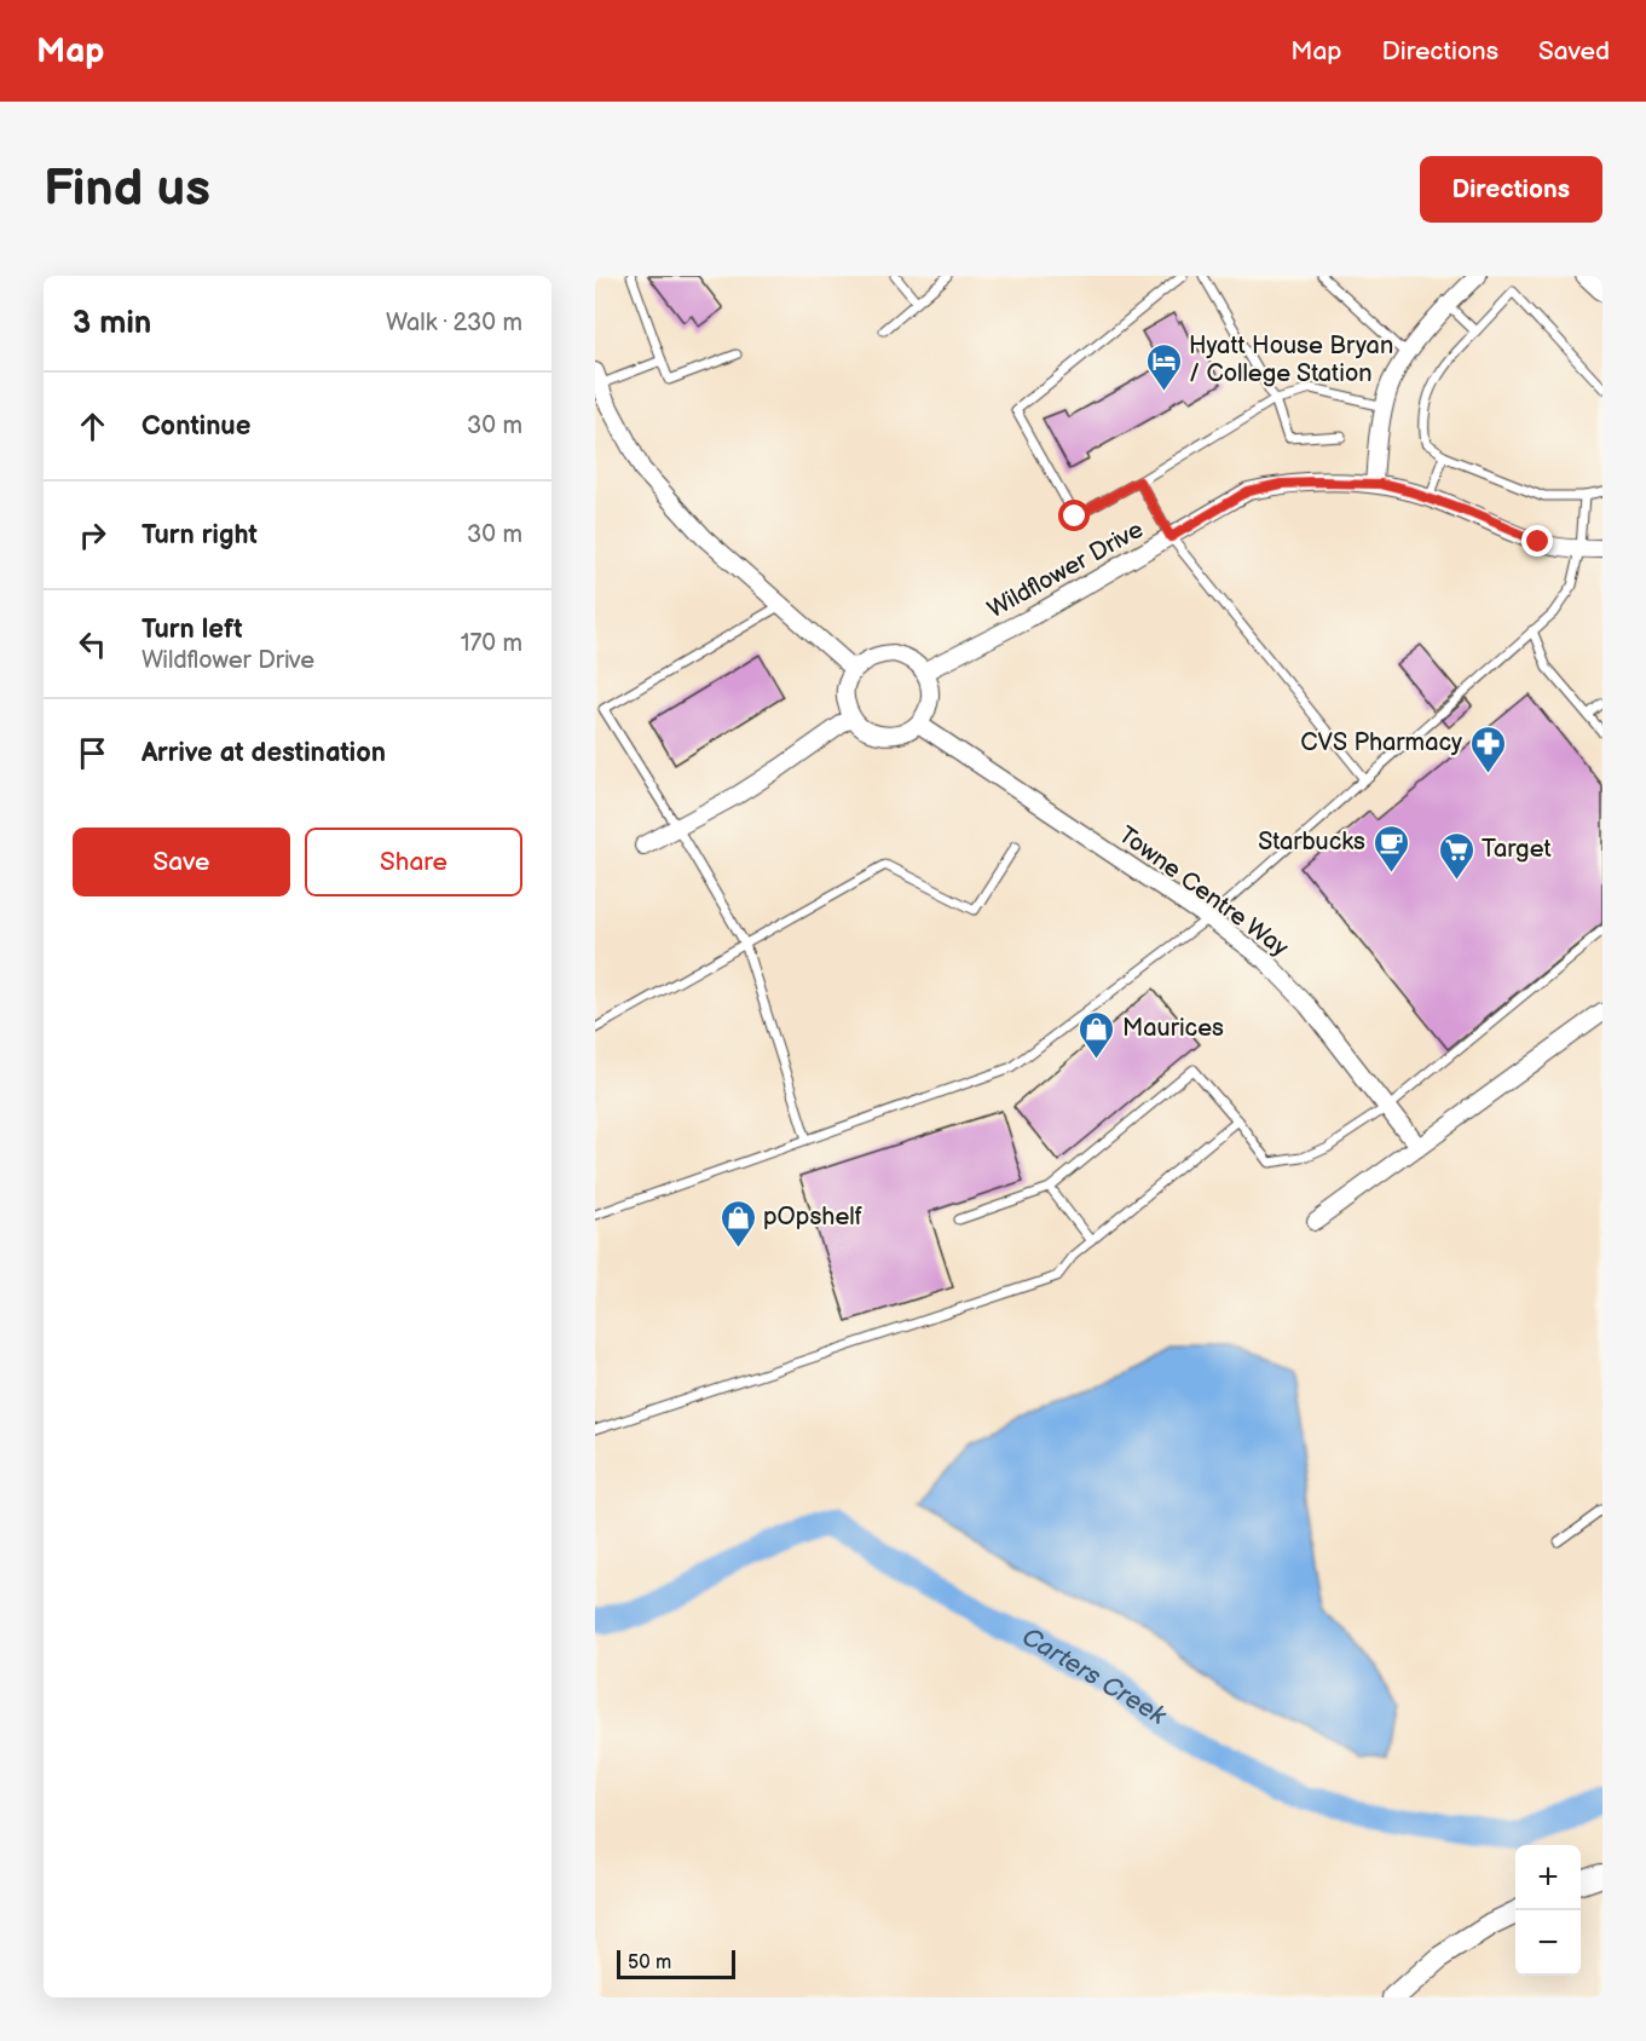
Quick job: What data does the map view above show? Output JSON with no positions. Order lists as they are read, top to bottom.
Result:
{
  "streets": {
    "street": ["Wildflower Drive", "Towne Centre Way"]
  },
  "crossings": [
    ["Wildflower Drive", "Towne Centre Way"]
  ],
  "water": ["Carters Creek"],
  "places": {
    "hotel": ["Hyatt House Bryan / College Station"],
    "pharmacy": ["CVS Pharmacy"],
    "cafe": ["Starbucks"],
    "supermarket": ["Target"],
    "shop": ["Maurices", "pOpshelf"]
  },
  "scale_bar": "50 m",
  "page": {
    "header": "Map",
    "nav": ["Map", "Directions", "Saved"],
    "buttons": [
      "Directions",
      ["Save", "Share"]
    ],
    "title": "Find us",
    "heading": ["3 min", "Walk · 230 m"],
    "list": [
      ["Continue", "30 m"],
      ["Turn right", "30 m"],
      ["Turn left", "Wildflower Drive", "170 m"],
      "Arrive at destination"
    ],
    "map_buttons": ["+", "−"],
    "scale": "50 m"
  }
}
